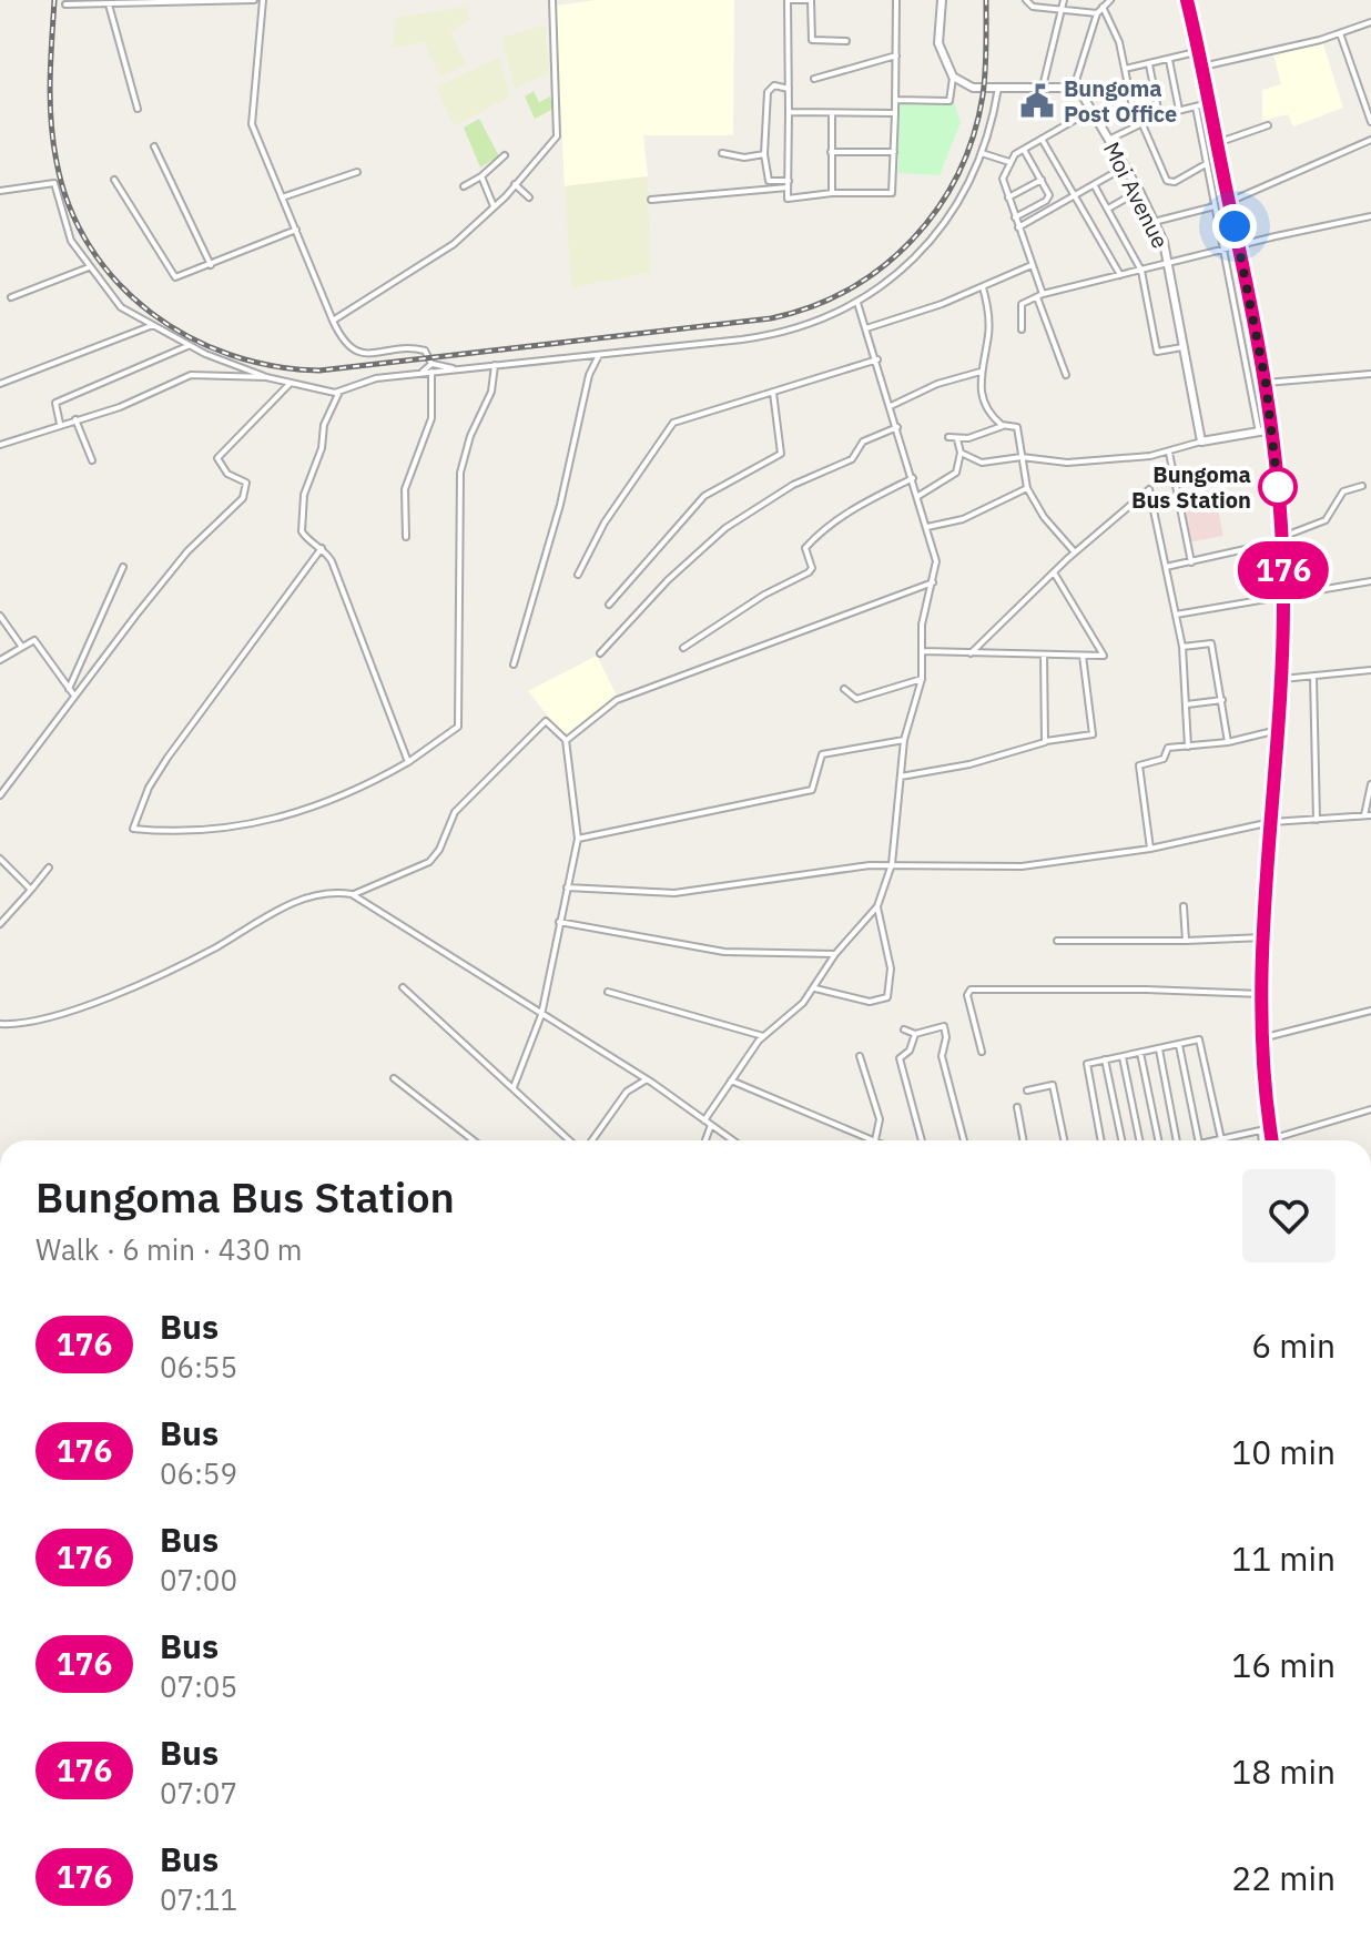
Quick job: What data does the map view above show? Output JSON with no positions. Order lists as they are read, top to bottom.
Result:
{
  "streets": {
    "street": ["Moi Avenue"]
  },
  "places": {
    "public building": ["Bungoma Post Office"],
    "other": ["Bungoma Bus Station"]
  },
  "lines": ["bus line 176"],
  "page": {
    "on_map": "176",
    "heading": ["Bungoma Bus Station", "Walk · 6 min · 430 m"],
    "list": [
      {
        "mark": "176",
        "name": "Bus",
        "note": "06:55",
        "value": "6 min"
      },
      {
        "mark": "176",
        "name": "Bus",
        "note": "06:59",
        "value": "10 min"
      },
      {
        "mark": "176",
        "name": "Bus",
        "note": "07:00",
        "value": "11 min"
      },
      {
        "mark": "176",
        "name": "Bus",
        "note": "07:05",
        "value": "16 min"
      },
      {
        "mark": "176",
        "name": "Bus",
        "note": "07:07",
        "value": "18 min"
      },
      {
        "mark": "176",
        "name": "Bus",
        "note": "07:11",
        "value": "22 min"
      }
    ]
  }
}
